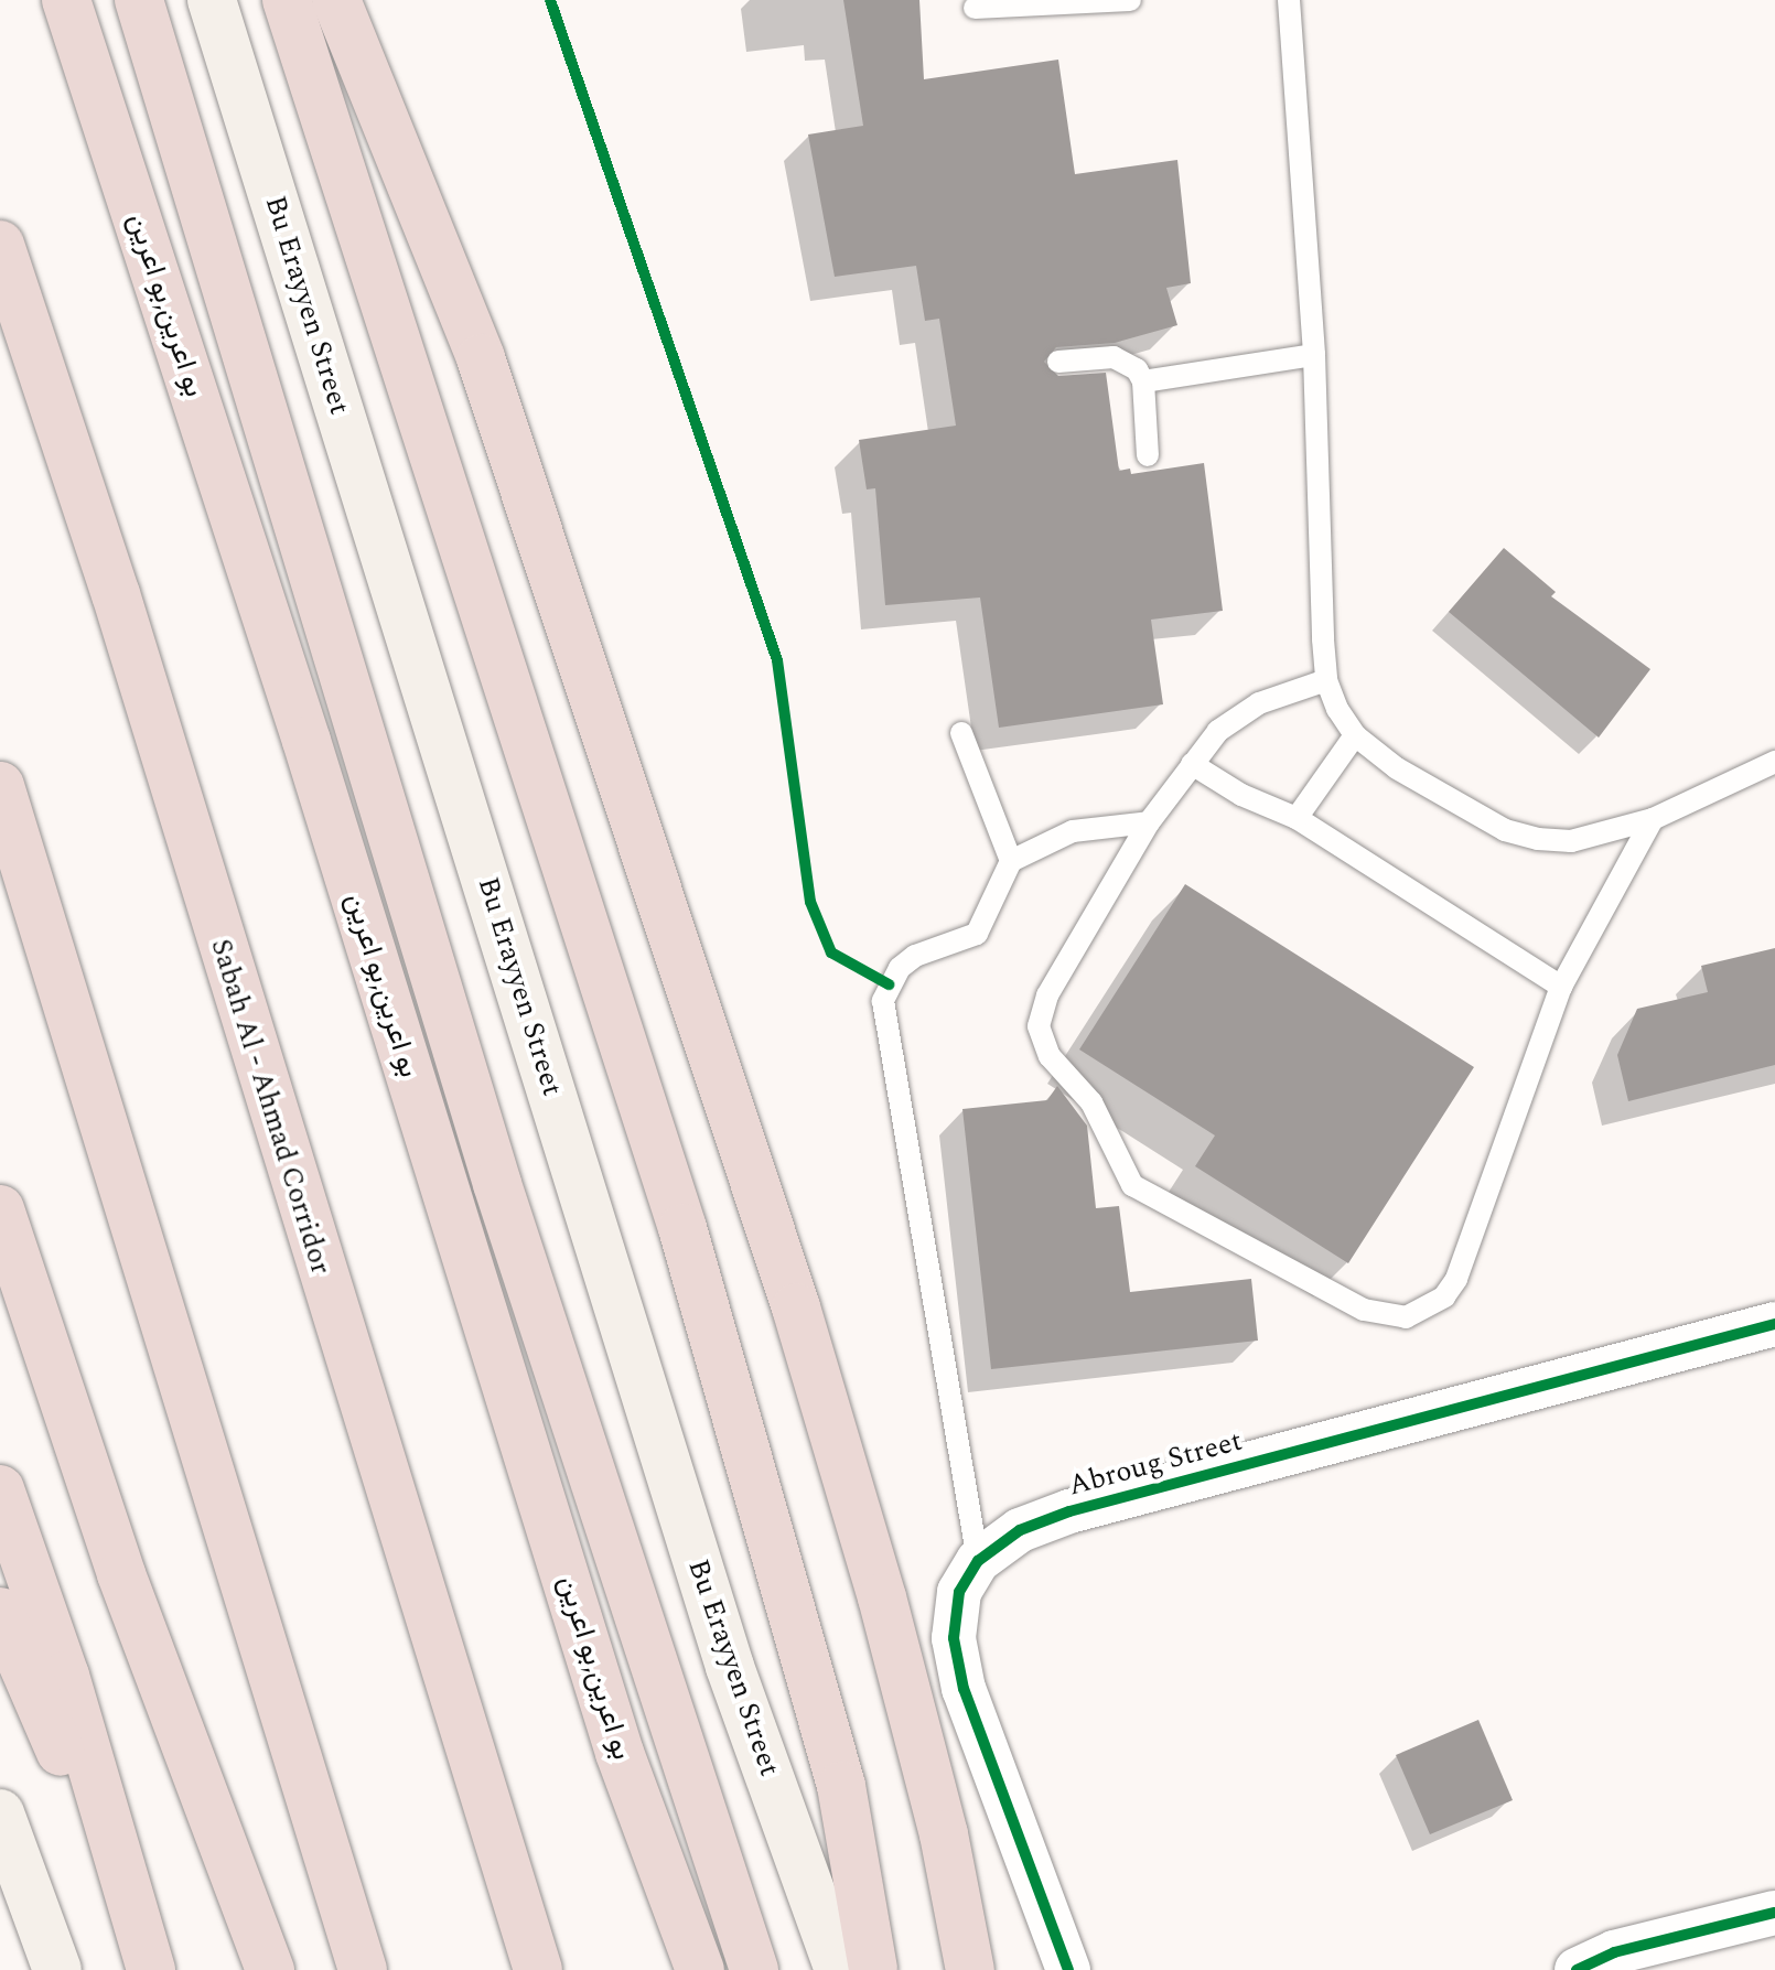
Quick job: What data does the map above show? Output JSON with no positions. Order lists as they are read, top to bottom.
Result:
{
  "streets": {
    "highway": ["بو اعرين,بو اعرين", "Sabah Al - Ahmad Corridor"],
    "main road": ["Bu Erayyen Street"],
    "street": ["Abroug Street"]
  }
}
